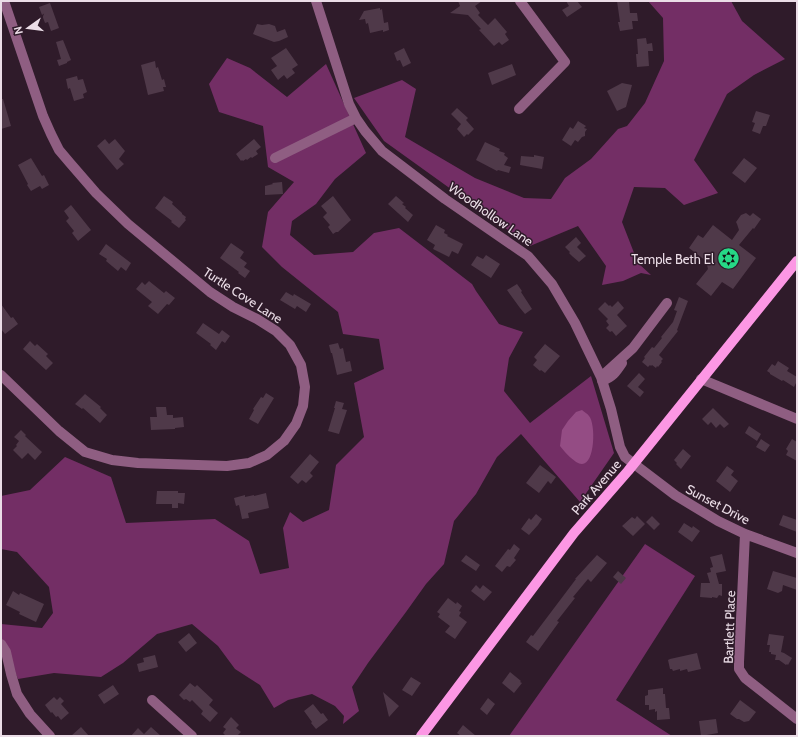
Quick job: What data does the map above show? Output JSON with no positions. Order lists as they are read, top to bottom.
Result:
{
  "streets": {
    "main road": ["Park Avenue"],
    "street": [
      "Woodhollow Lane",
      "Turtle Cove Lane",
      "Sunset Drive",
      "Bartlett Place"
    ]
  },
  "crossings": [
    ["Woodhollow Lane", "Park Avenue"],
    ["Woodhollow Lane", "Sunset Drive"],
    ["Park Avenue", "Sunset Drive"],
    ["Sunset Drive", "Bartlett Place"]
  ],
  "places": {
    "synagogue": ["Temple Beth El"]
  },
  "north": "left"
}
